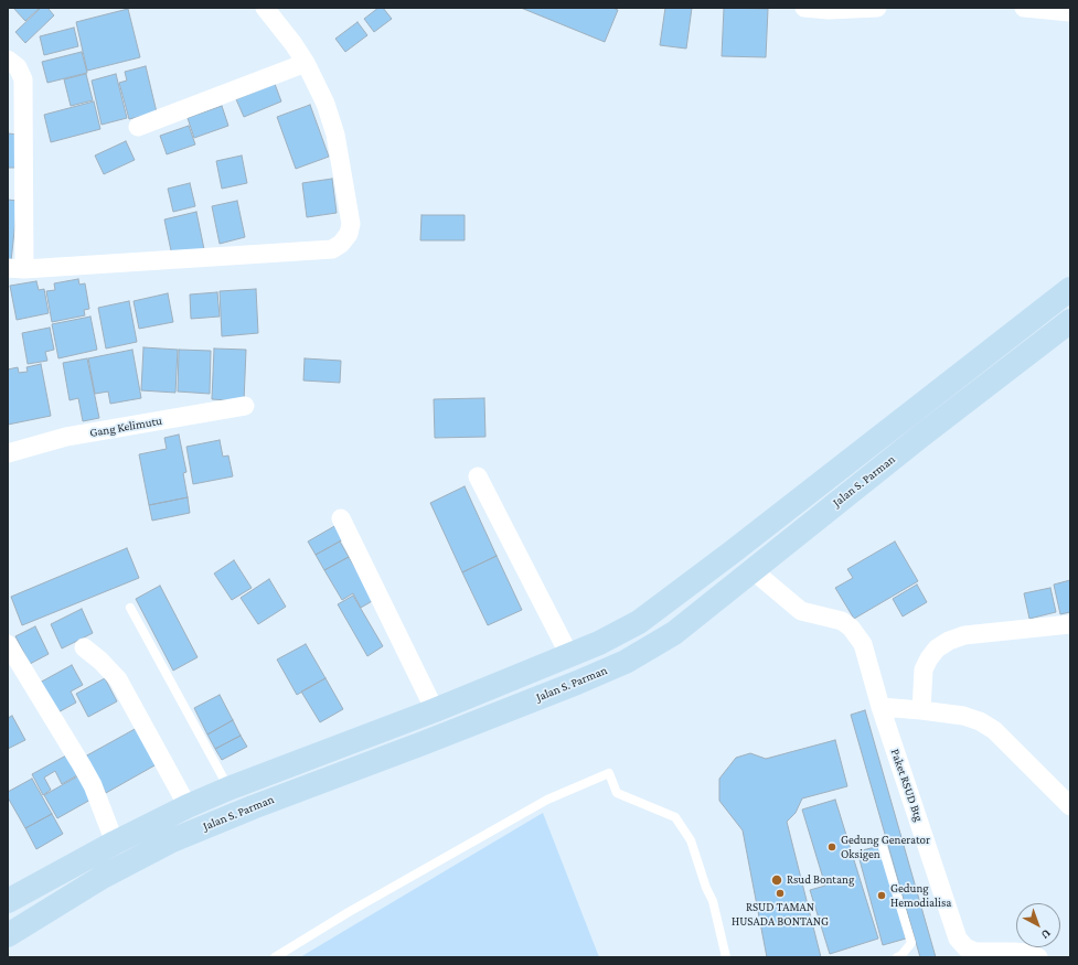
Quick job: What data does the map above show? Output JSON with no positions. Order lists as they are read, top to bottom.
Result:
{
  "streets": {
    "main road": ["Jalan S. Parman"],
    "street": ["Gang Kelimutu", "Paket RSUD Btg"]
  },
  "crossings": [
    ["Jalan S. Parman", "Paket RSUD Btg"]
  ],
  "places": [
    "Gedung Generator Oksigen",
    "Rsud Bontang",
    "RSUD TAMAN HUSADA BONTANG",
    "Gedung Hemodialisa"
  ],
  "north": "bottom right"
}
